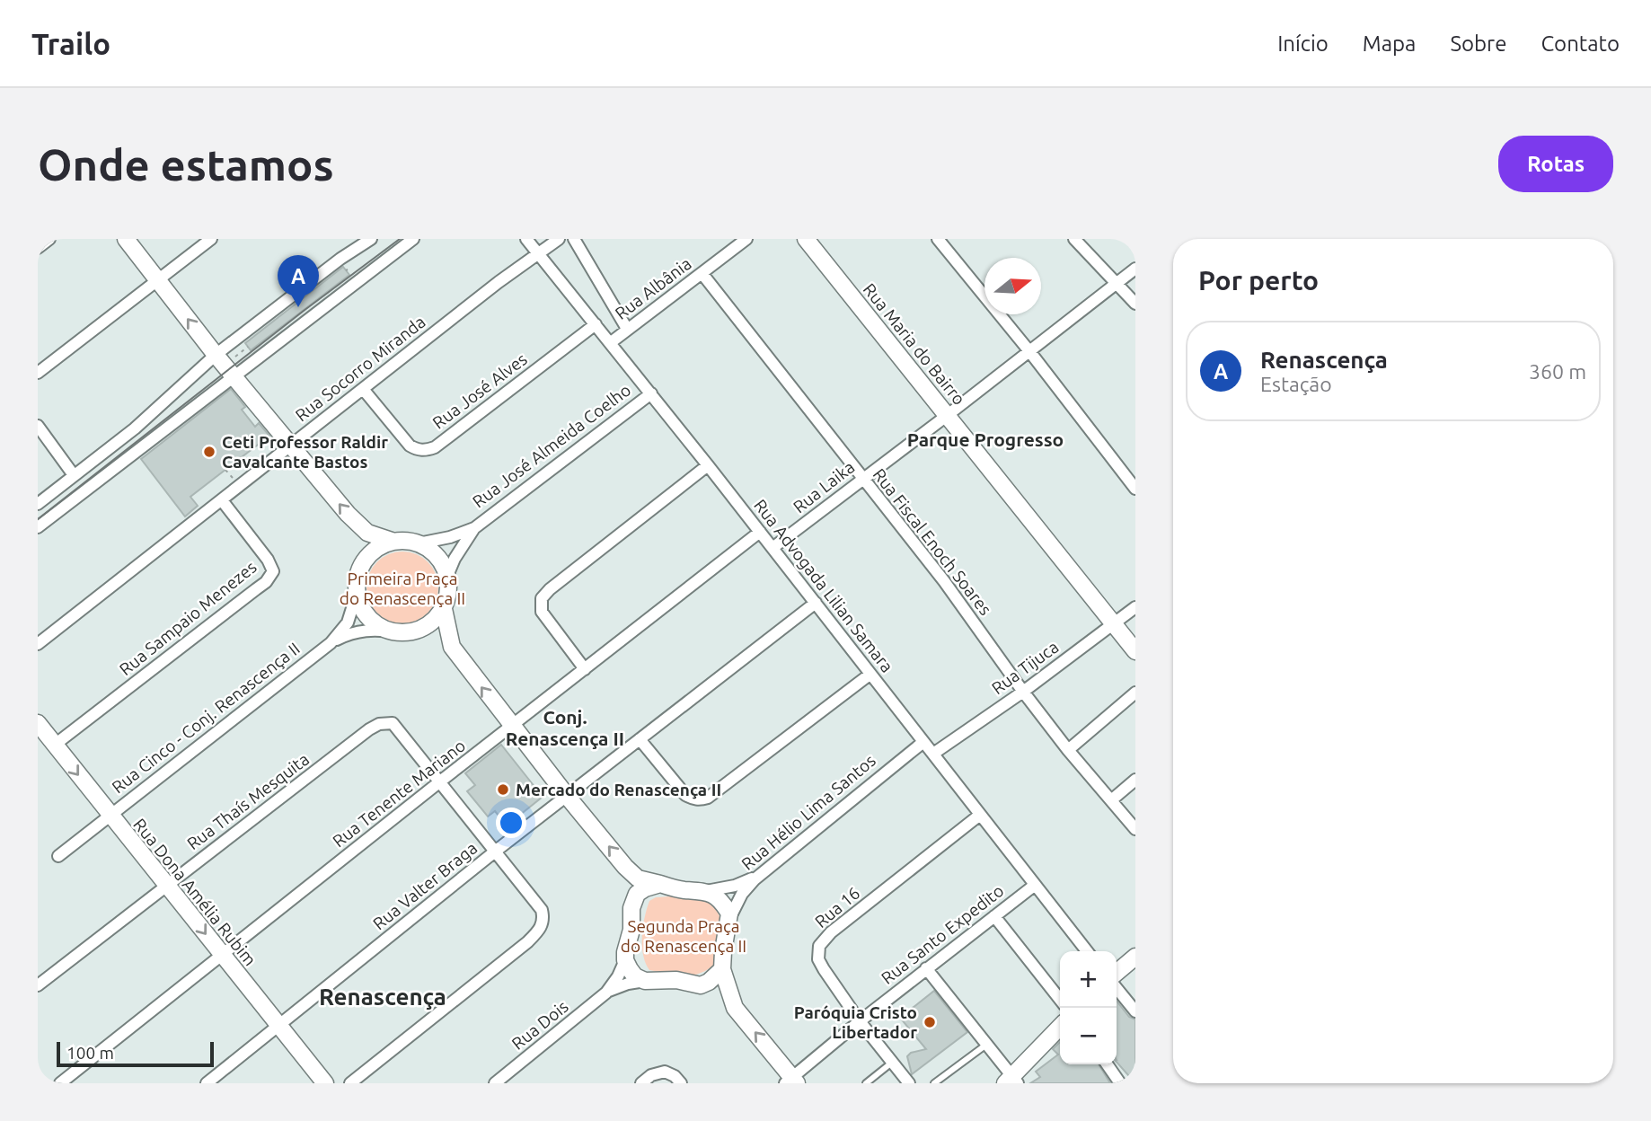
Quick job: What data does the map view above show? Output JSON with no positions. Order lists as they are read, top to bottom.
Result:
{
  "streets": {
    "street": [
      "Rua Albânia",
      "Rua Maria do Bairro",
      "Rua Socorro Miranda",
      "Rua José Alves",
      "Rua José Almeida Coelho",
      "Rua Laika",
      "Rua Fiscal Enoch Soares",
      "Rua Advogada Lilian Samara",
      "Rua Sampaio Menezes",
      "Rua Tijuca",
      "Rua Cinco - Conj. Renascença II",
      "Rua Tenente Mariano",
      "Rua Thaís Mesquita",
      "Rua Hélio Lima Santos",
      "Rua Valter Braga",
      "Rua Dona Amélia Rubim",
      "Rua 16",
      "Rua Santo Expedito",
      "Rua Dois"
    ]
  },
  "crossings": [
    ["Rua Albânia", "Rua Fiscal Enoch Soares"],
    ["Rua Albânia", "Rua Advogada Lilian Samara"],
    ["Rua Maria do Bairro", "Rua Laika"],
    ["Rua Maria do Bairro", "Rua Tijuca"],
    ["Rua Socorro Miranda", "Rua José Alves"],
    ["Rua Socorro Miranda", "Rua Advogada Lilian Samara"],
    ["Rua Socorro Miranda", "Rua Sampaio Menezes"],
    ["Rua José Alves", "Rua Advogada Lilian Samara"],
    ["Rua José Almeida Coelho", "Rua Advogada Lilian Samara"],
    ["Rua Laika", "Rua Fiscal Enoch Soares"],
    ["Rua Laika", "Rua Advogada Lilian Samara"],
    ["Rua Fiscal Enoch Soares", "Rua Tijuca"],
    ["Rua Advogada Lilian Samara", "Rua Tijuca"],
    ["Rua Advogada Lilian Samara", "Rua Tenente Mariano"],
    ["Rua Advogada Lilian Samara", "Rua Hélio Lima Santos"],
    ["Rua Advogada Lilian Samara", "Rua Valter Braga"],
    ["Rua Advogada Lilian Samara", "Rua 16"],
    ["Rua Advogada Lilian Samara", "Rua Santo Expedito"],
    ["Rua Sampaio Menezes", "Rua Dona Amélia Rubim"],
    ["Rua Cinco - Conj. Renascença II", "Rua Dona Amélia Rubim"],
    ["Rua Tenente Mariano", "Rua Thaís Mesquita"],
    ["Rua Tenente Mariano", "Rua Dona Amélia Rubim"],
    ["Rua Thaís Mesquita", "Rua Valter Braga"],
    ["Rua Thaís Mesquita", "Rua Dona Amélia Rubim"],
    ["Rua Valter Braga", "Rua Dona Amélia Rubim"],
    ["Rua 16", "Rua Santo Expedito"]
  ],
  "one_way": ["Rua Dona Amélia Rubim"],
  "districts": ["Parque Progresso", "Conj. Renascença II", "Renascença"],
  "parks": ["Primeira Praça do Renascença II", "Segunda Praça do Renascença II"],
  "places": ["Ceti Professor Raldir Cavalcante Bastos", "Mercado do Renascença II", "Paróquia Cristo Libertador"],
  "scale_bar": "100 m",
  "north": "right",
  "page": {
    "header": "Trailo",
    "nav": [
      "Início",
      "Mapa",
      "Sobre",
      "Contato"
    ],
    "buttons": "Rotas",
    "title": "Onde estamos",
    "heading": "Por perto",
    "pins": "A",
    "list": [
      {
        "mark": "A",
        "name": "Renascença",
        "note": "Estação",
        "value": "360 m"
      }
    ],
    "map_buttons": ["+", "−"],
    "scale": "100 m"
  }
}
